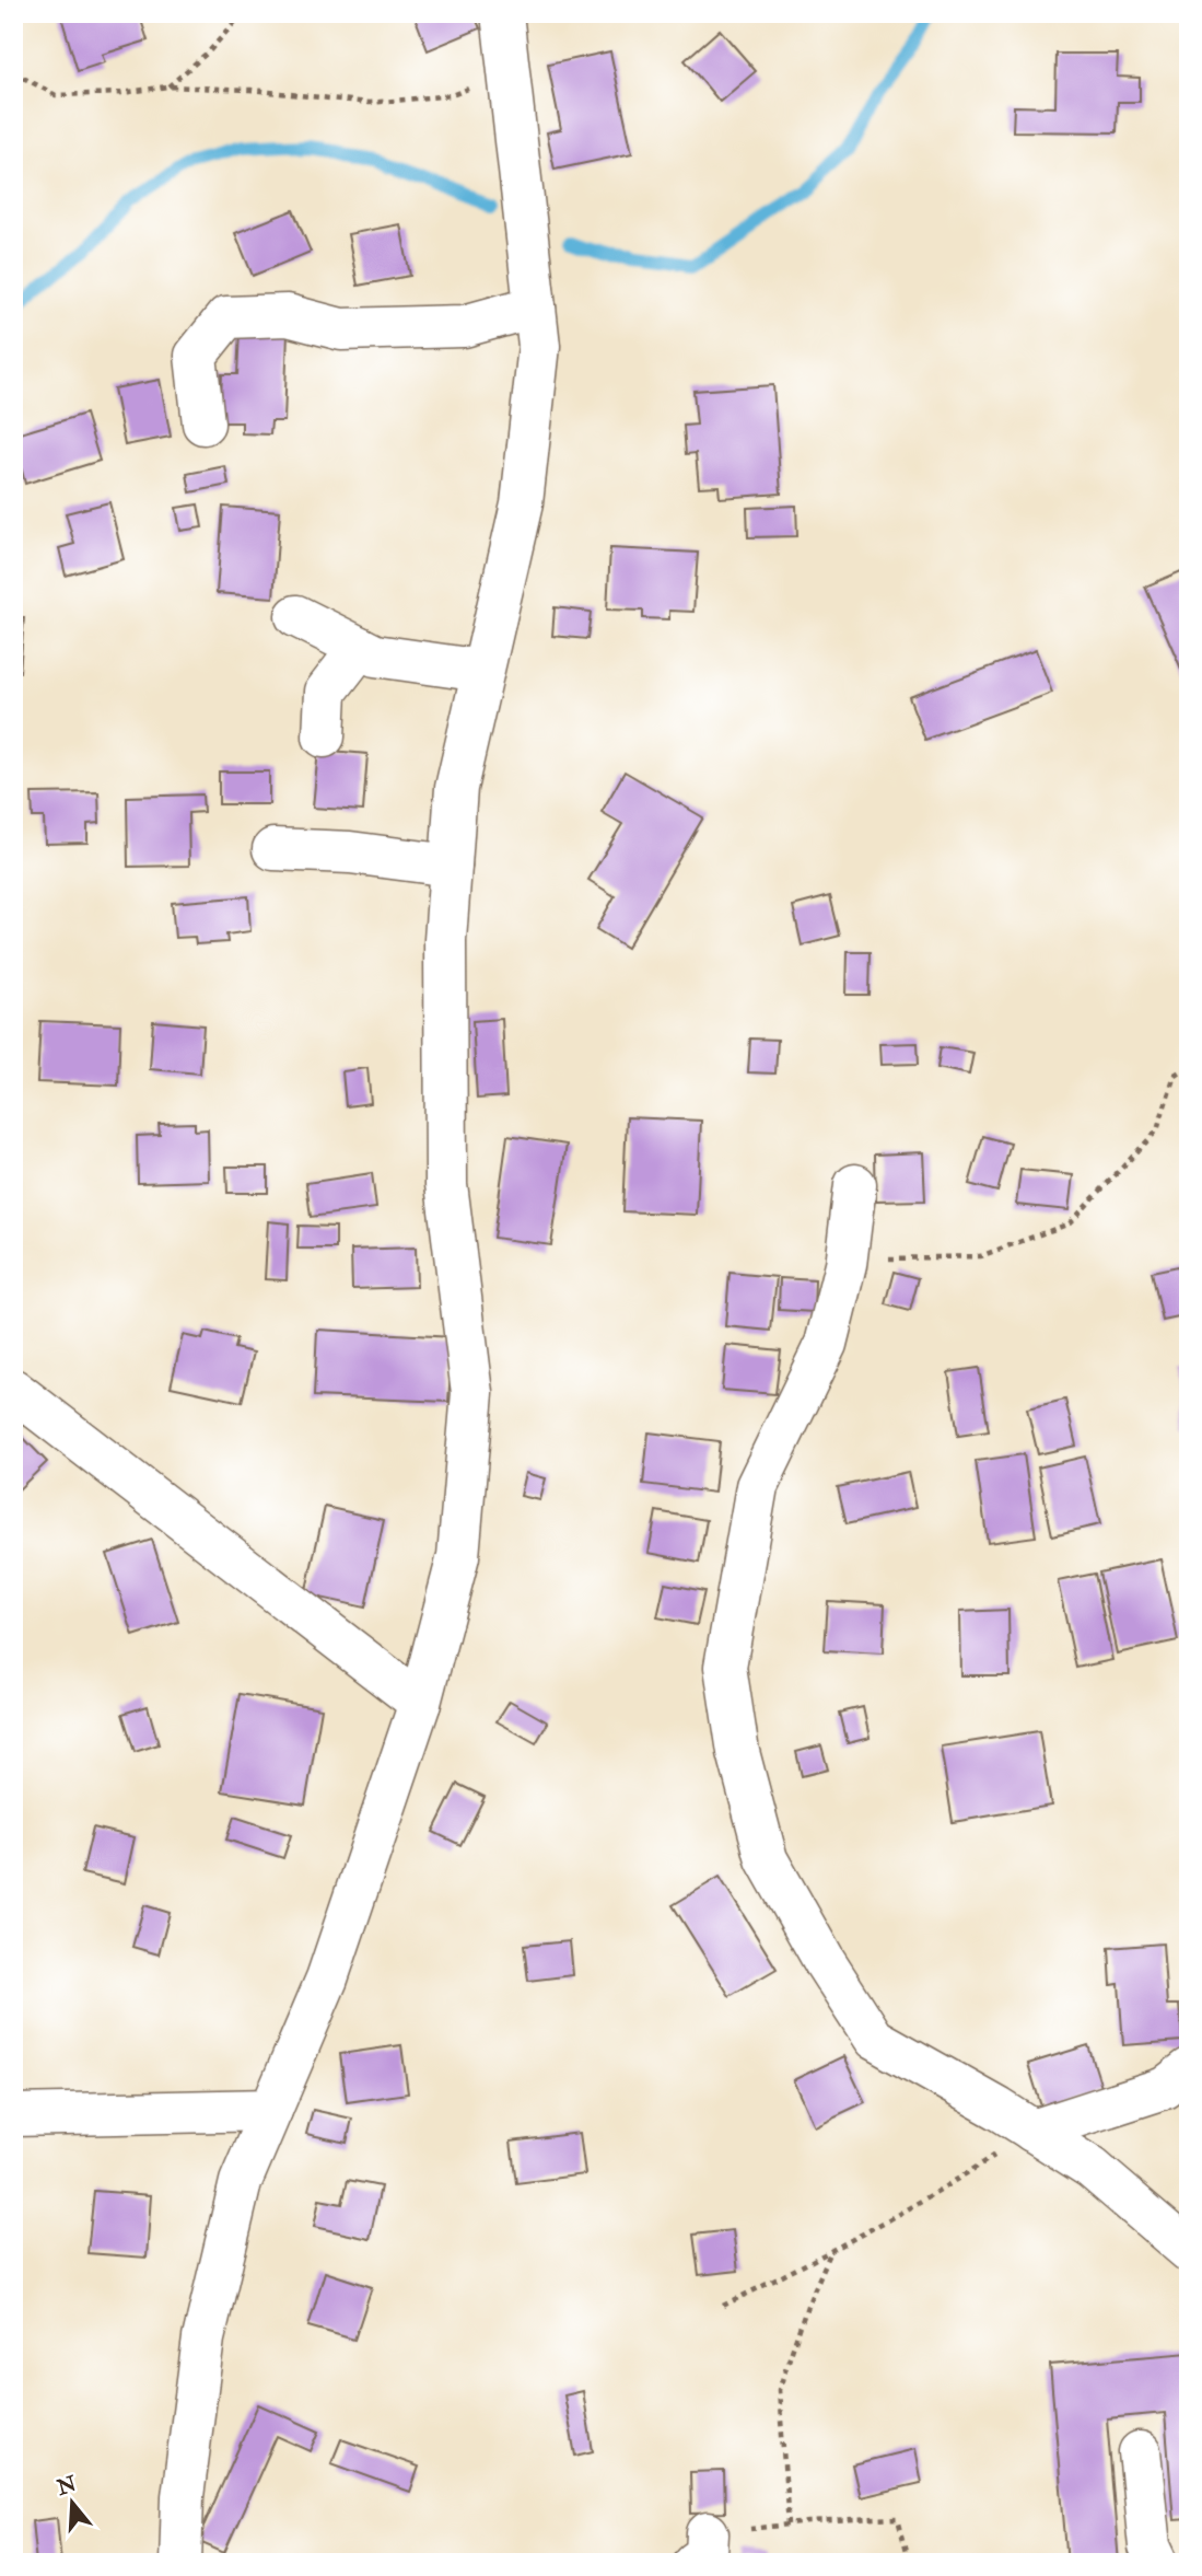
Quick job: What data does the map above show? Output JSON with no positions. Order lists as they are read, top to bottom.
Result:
{
  "north": "top"
}
